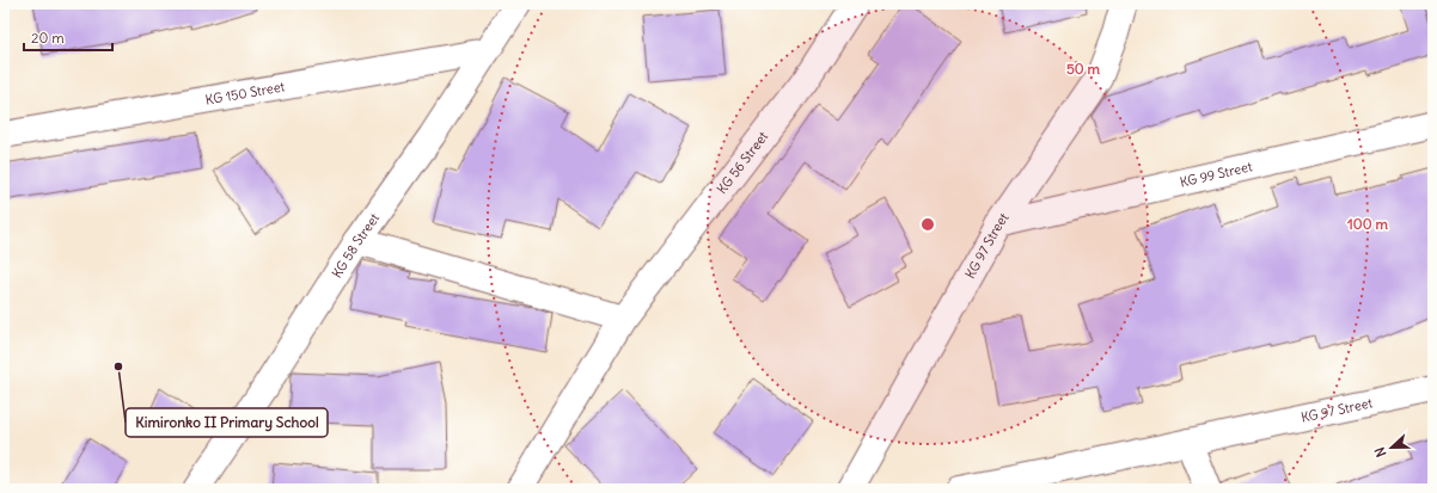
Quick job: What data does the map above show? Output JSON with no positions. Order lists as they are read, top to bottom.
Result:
{
  "streets": {
    "street": [
      "KG 150 Street",
      "KG 56 Street",
      "KG 99 Street",
      "KG 58 Street",
      "KG 97 Street"
    ]
  },
  "crossings": [
    ["KG 150 Street", "KG 58 Street"],
    ["KG 99 Street", "KG 97 Street"]
  ],
  "places": ["Kimironko II Primary School"],
  "scale_bar": "20 m",
  "north": "left",
  "rings": ["50 m", "100 m"]
}
